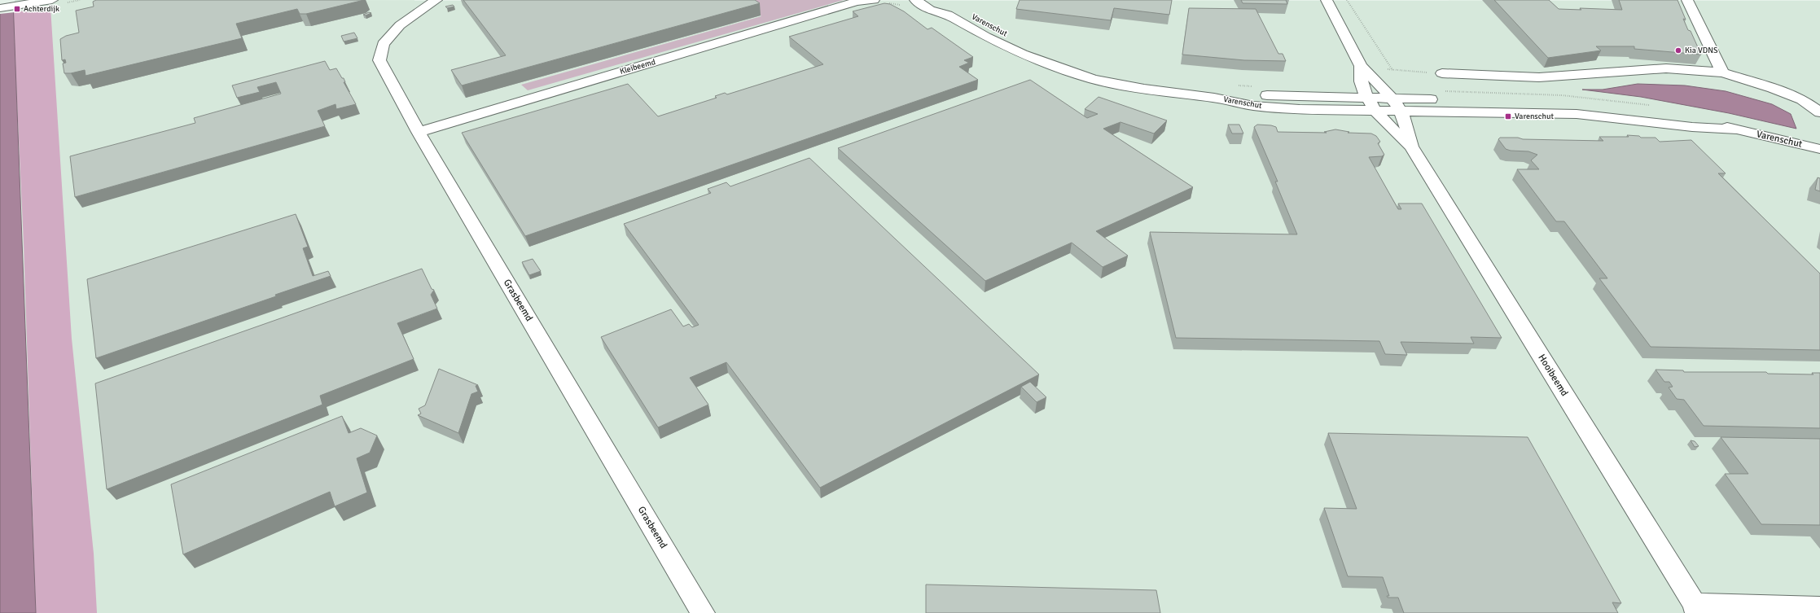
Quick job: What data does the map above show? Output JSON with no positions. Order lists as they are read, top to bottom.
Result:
{
  "streets": {
    "street": [
      "Varenschut",
      "Kleibeemd",
      "Grasbeemd",
      "Hooibeemd"
    ]
  },
  "crossings": [
    ["Varenschut", "Hooibeemd"],
    ["Kleibeemd", "Grasbeemd"]
  ],
  "places": {
    "transit": ["Achterdijk", "Varenschut"],
    "other": ["Kia VDNS"]
  }
}
